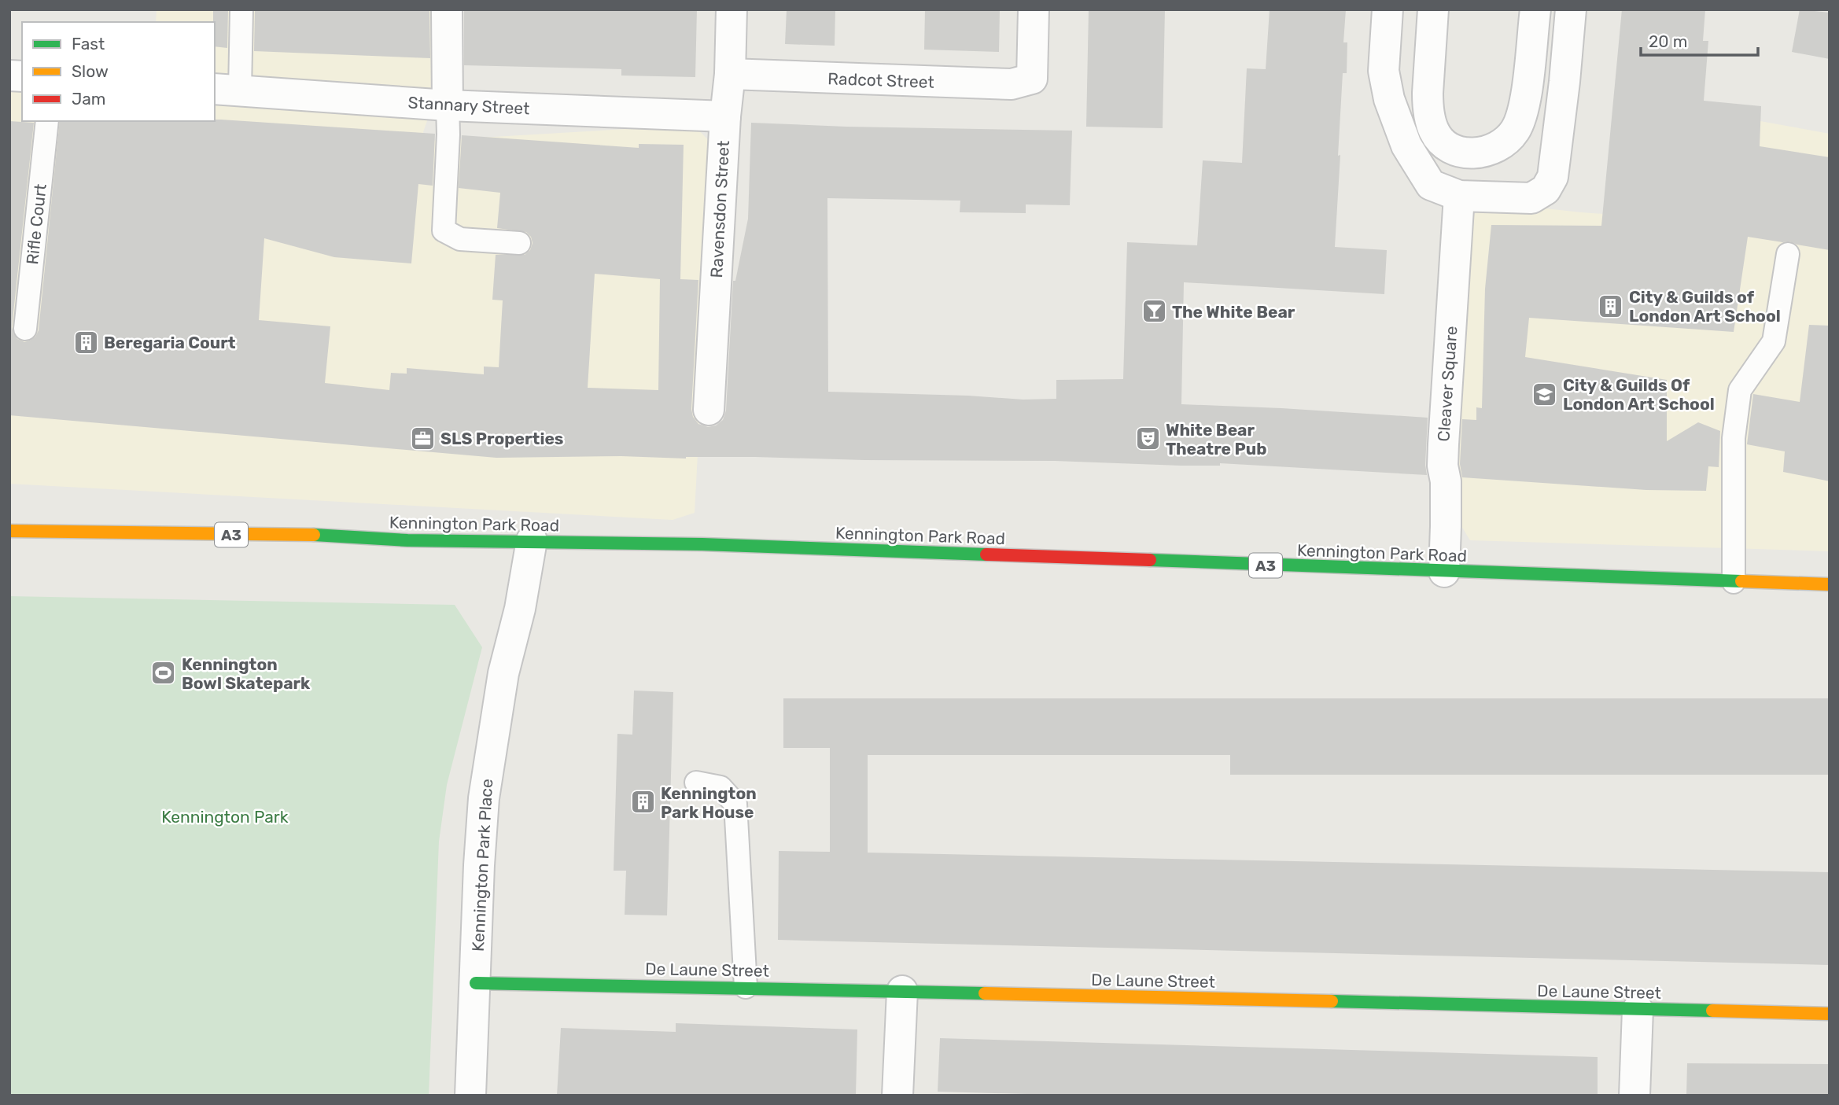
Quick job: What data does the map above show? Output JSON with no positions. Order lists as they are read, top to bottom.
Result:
{
  "streets": {
    "main road": ["Kennington Park Road", "A3", "De Laune Street"],
    "street": [
      "Radcot Street",
      "Stannary Street",
      "Ravensdon Street",
      "Cleaver Square",
      "Kennington Park Place"
    ],
    "lane": ["Rifle Court"]
  },
  "crossings": [
    ["Radcot Street", "Ravensdon Street"],
    ["Stannary Street", "Ravensdon Street"],
    ["Cleaver Square", "Kennington Park Road"],
    ["Kennington Park Road", "Kennington Park Place"],
    ["Kennington Park Place", "De Laune Street"]
  ],
  "parks": ["Kennington Park"],
  "places": {
    "building": ["City & Guilds of London Art School", "Beregaria Court", "Kennington Park House"],
    "bar": ["The White Bear"],
    "school or university": ["City & Guilds Of London Art School"],
    "office": ["SLS Properties"],
    "theatre": ["White Bear Theatre Pub"],
    "sports": ["Kennington Bowl Skatepark"]
  },
  "legend": ["Fast", "Slow", "Jam"],
  "scale_bar": "20 m"
}
